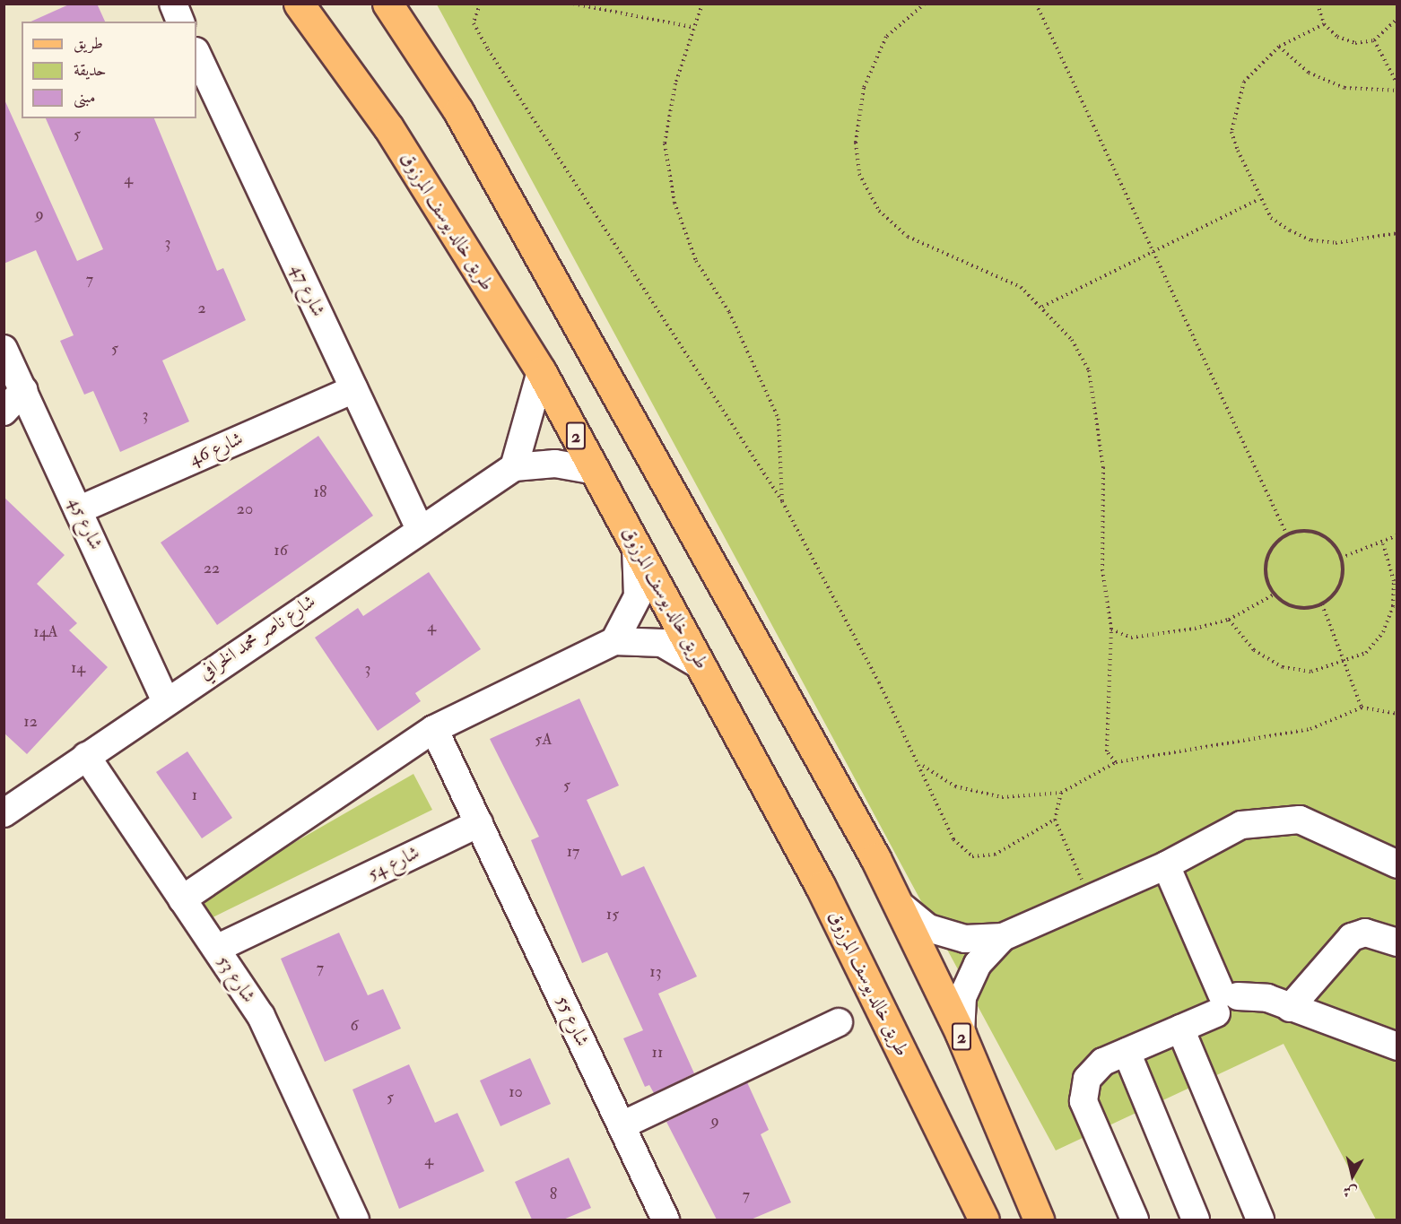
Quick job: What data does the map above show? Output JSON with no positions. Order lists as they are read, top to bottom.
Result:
{
  "streets": {
    "main road": ["طريق خالد يوسف المرزوق", "2"],
    "street": [
      "شارع 47",
      "شارع 46",
      "شارع 45",
      "شارع ناصر محمد الخرافي",
      "شارع 54",
      "شارع 53",
      "شارع 55"
    ]
  },
  "crossings": [
    ["طريق خالد يوسف المرزوق", "شارع ناصر محمد الخرافي"],
    ["شارع 47", "شارع 46"],
    ["شارع 47", "شارع ناصر محمد الخرافي"],
    ["شارع 46", "شارع 45"],
    ["شارع 45", "شارع ناصر محمد الخرافي"],
    ["شارع ناصر محمد الخرافي", "شارع 53"],
    ["شارع 54", "شارع 53"],
    ["شارع 54", "شارع 55"]
  ],
  "house_numbers": [
    "5",
    "4",
    "9",
    "3",
    "7",
    "2",
    "5",
    "3",
    "18",
    "20",
    "16",
    "22",
    "4",
    "14A",
    "14",
    "3",
    "12",
    "5A",
    "5",
    "1",
    "17",
    "15",
    "7",
    "13",
    "6",
    "11",
    "10",
    "5",
    "9",
    "4",
    "8",
    "7"
  ],
  "legend": ["طريق", "حديقة", "مبنى"],
  "north": "bottom"
}
